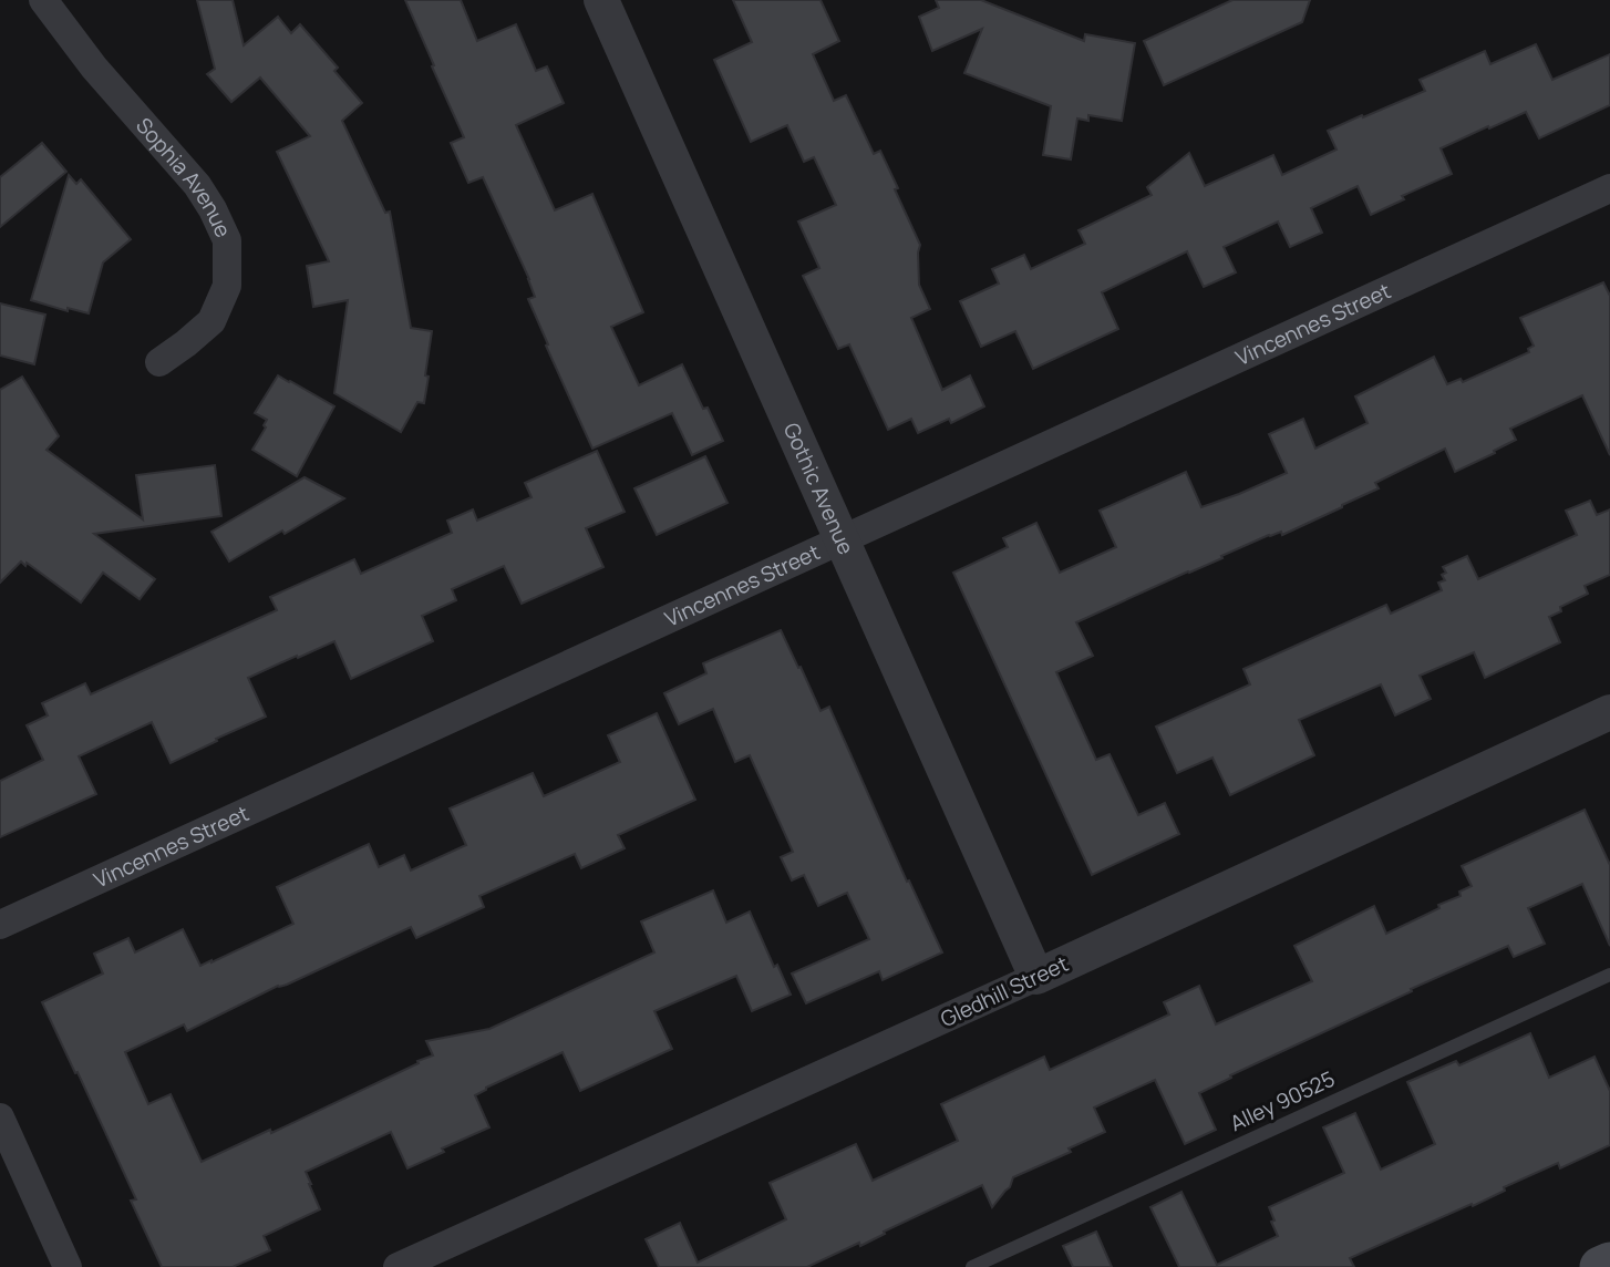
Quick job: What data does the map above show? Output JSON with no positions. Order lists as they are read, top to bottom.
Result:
{
  "streets": {
    "street": [
      "Sophia Avenue",
      "Vincennes Street",
      "Gothic Avenue",
      "Gledhill Street"
    ],
    "lane": ["Alley 90525"]
  },
  "crossings": [
    ["Vincennes Street", "Gothic Avenue"],
    ["Gothic Avenue", "Gledhill Street"]
  ]
}
